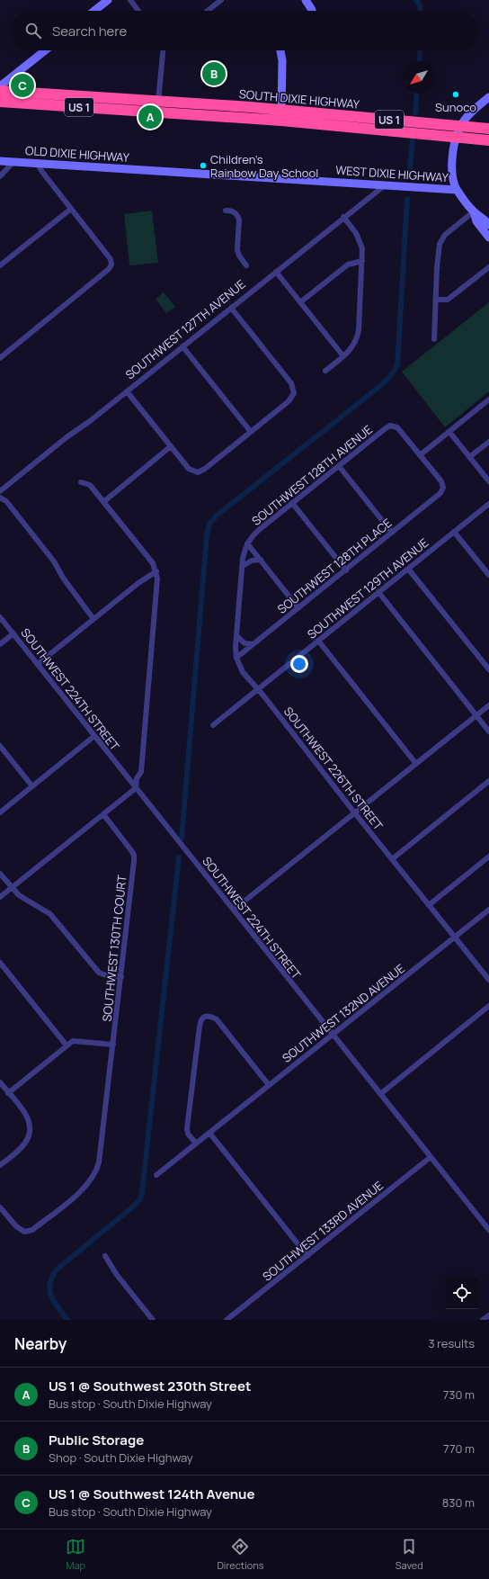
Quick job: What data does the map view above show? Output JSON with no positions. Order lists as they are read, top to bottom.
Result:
{
  "streets": {
    "highway": ["SOUTH DIXIE HIGHWAY", "US 1"],
    "street": [
      "OLD DIXIE HIGHWAY",
      "WEST DIXIE HIGHWAY",
      "SOUTHWEST 127TH AVENUE",
      "SOUTHWEST 128TH AVENUE",
      "SOUTHWEST 128TH PLACE",
      "SOUTHWEST 129TH AVENUE",
      "SOUTHWEST 224TH STREET",
      "SOUTHWEST 226TH STREET",
      "SOUTHWEST 130TH COURT",
      "SOUTHWEST 132ND AVENUE",
      "SOUTHWEST 133RD AVENUE"
    ]
  },
  "crossings": [
    ["OLD DIXIE HIGHWAY", "WEST DIXIE HIGHWAY"],
    ["WEST DIXIE HIGHWAY", "SOUTHWEST 127TH AVENUE"],
    ["SOUTHWEST 128TH AVENUE", "SOUTHWEST 128TH PLACE"],
    ["SOUTHWEST 128TH AVENUE", "SOUTHWEST 226TH STREET"],
    ["SOUTHWEST 128TH PLACE", "SOUTHWEST 226TH STREET"],
    ["SOUTHWEST 129TH AVENUE", "SOUTHWEST 226TH STREET"],
    ["SOUTHWEST 224TH STREET", "SOUTHWEST 132ND AVENUE"],
    ["SOUTHWEST 224TH STREET", "SOUTHWEST 133RD AVENUE"],
    ["SOUTHWEST 226TH STREET", "SOUTHWEST 132ND AVENUE"]
  ],
  "places": ["Sunoco", "Children's Rainbow Day School"],
  "north": "bottom left",
  "page": {
    "search": "Search here",
    "pins": ["B", "C", "A"],
    "heading": ["Nearby", "3 results"],
    "list": [
      {
        "mark": "A",
        "name": "US 1 @ Southwest 230th Street",
        "note": "Bus stop · South Dixie Highway",
        "value": "730 m"
      },
      {
        "mark": "B",
        "name": "Public Storage",
        "note": "Shop · South Dixie Highway",
        "value": "770 m"
      },
      {
        "mark": "C",
        "name": "US 1 @ Southwest 124th Avenue",
        "note": "Bus stop · South Dixie Highway",
        "value": "830 m"
      }
    ],
    "nav": ["Map", "Directions", "Saved"]
  }
}
